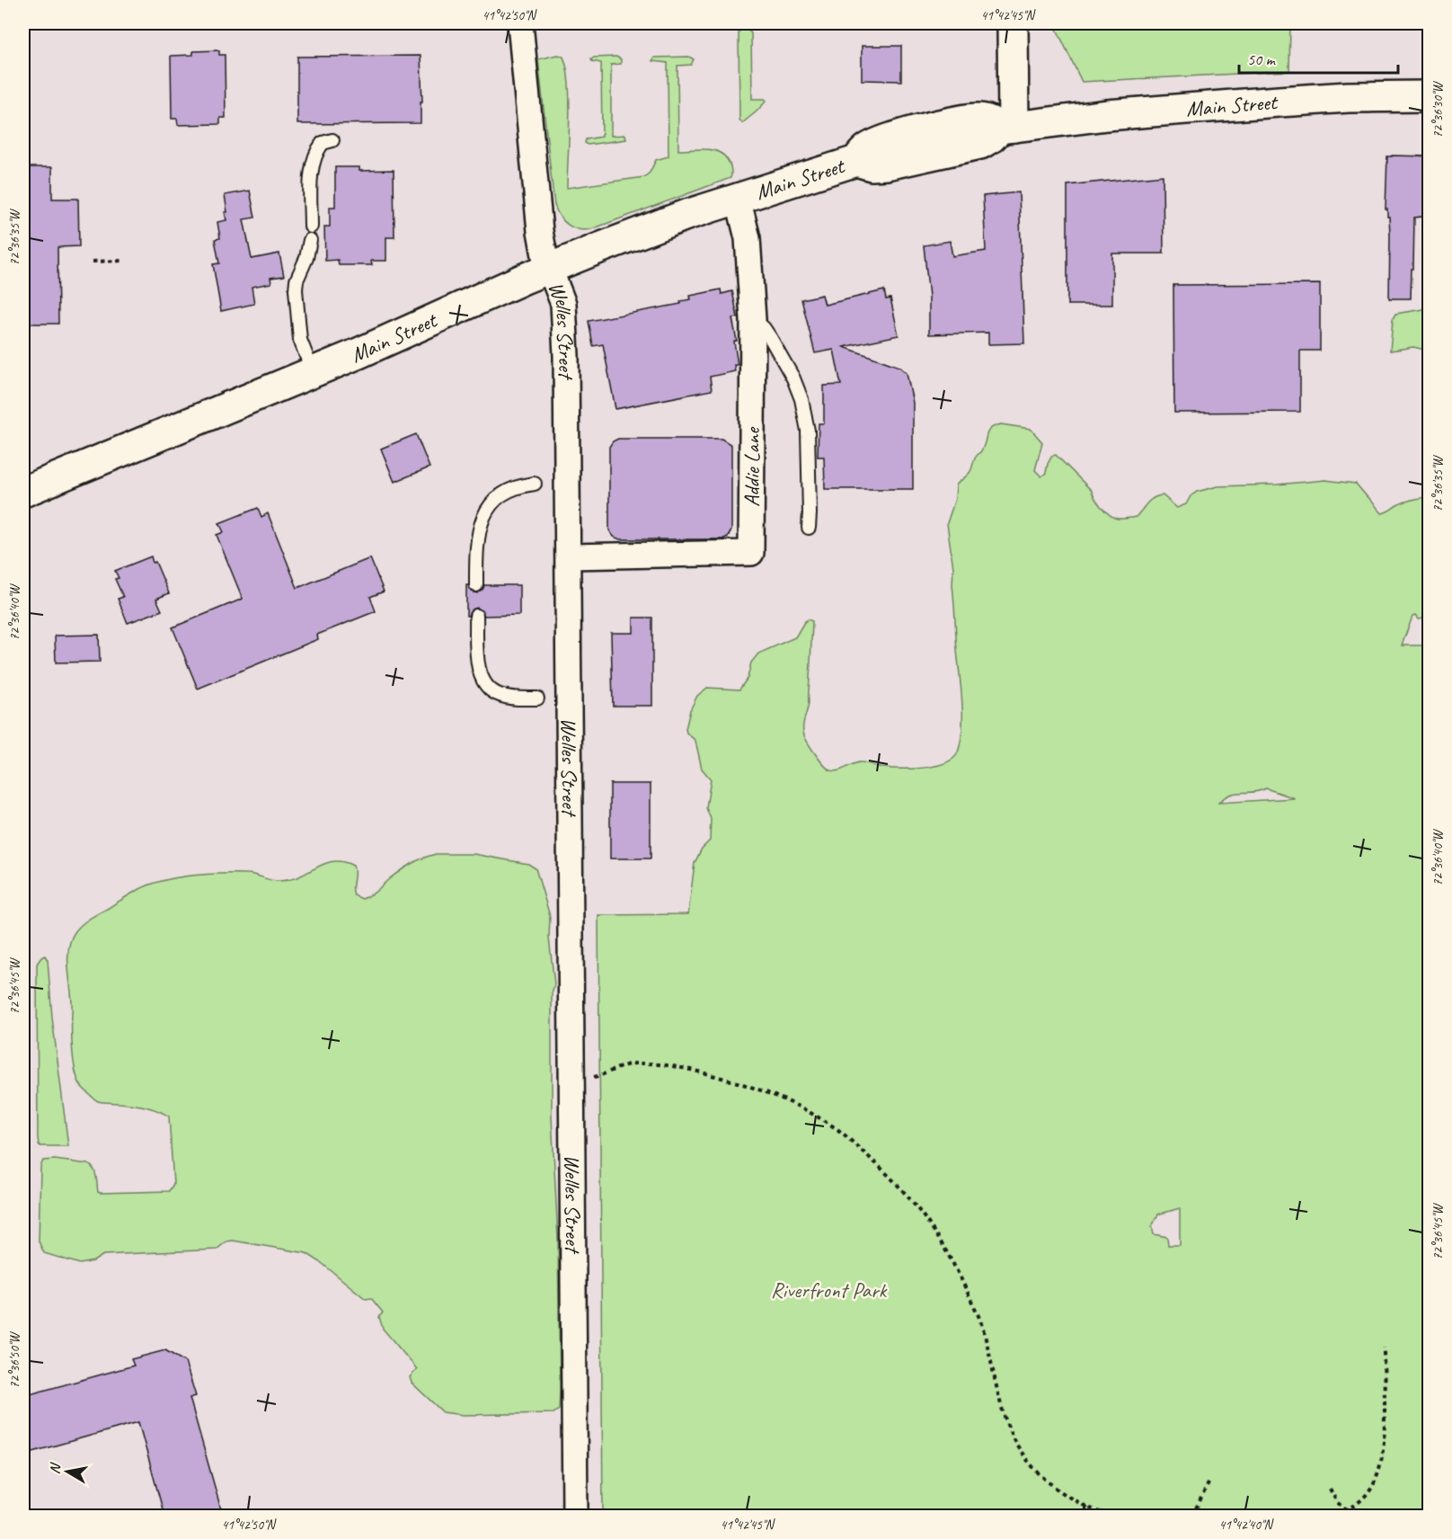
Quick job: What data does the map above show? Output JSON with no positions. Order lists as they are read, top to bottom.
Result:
{
  "streets": {
    "main road": ["Main Street"],
    "street": ["Welles Street", "Addie Lane"]
  },
  "crossings": [
    ["Main Street", "Welles Street"],
    ["Main Street", "Addie Lane"],
    ["Welles Street", "Addie Lane"]
  ],
  "parks": ["Riverfront Park"],
  "scale_bar": "50 m",
  "north": "left",
  "coordinates": [
    "41°42'50\"N",
    "41°42'45\"N",
    "72°36'30\"W",
    "72°36'35\"W",
    "72°36'40\"W",
    "72°36'45\"W",
    "72°36'50\"W",
    "41°42'40\"N"
  ]
}
